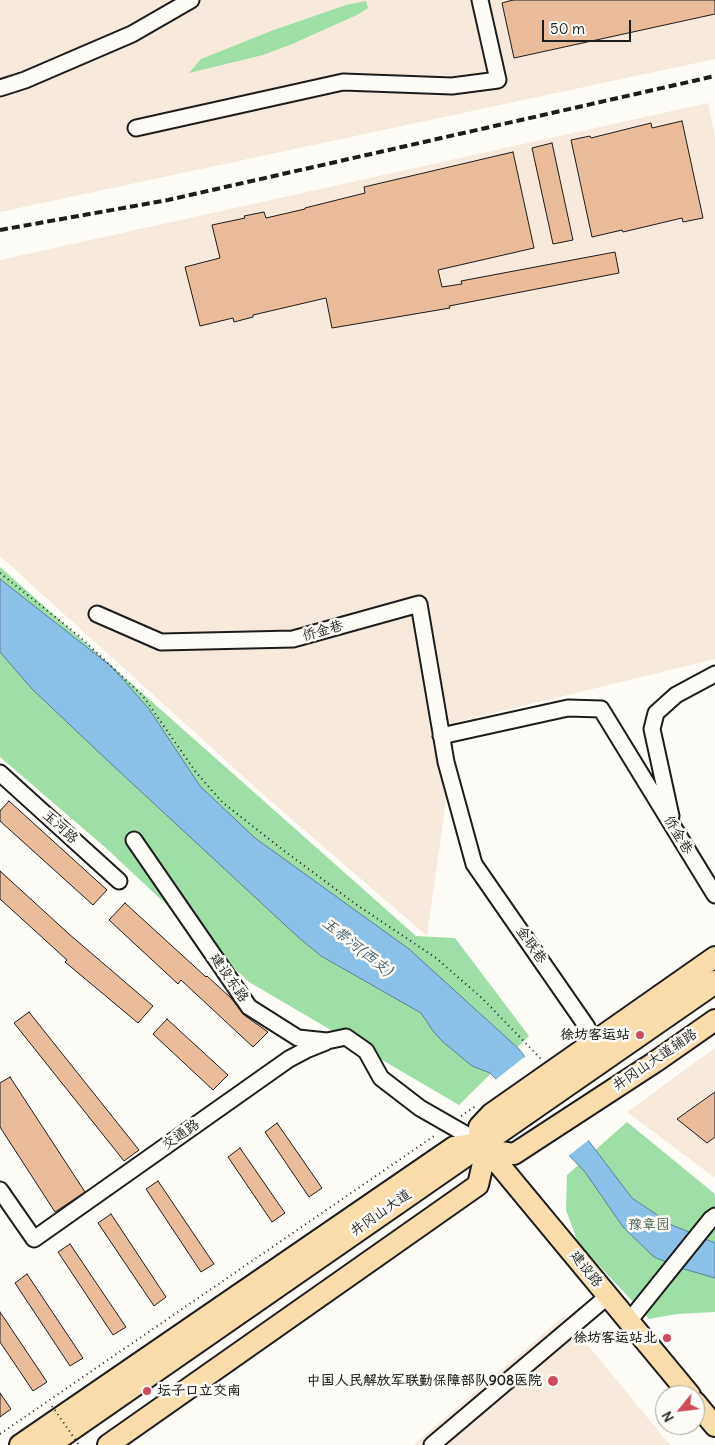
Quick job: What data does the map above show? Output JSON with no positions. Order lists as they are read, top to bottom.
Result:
{
  "streets": {
    "highway": ["井冈山大道"],
    "main road": ["井冈山大道辅路", "建设路"],
    "street": [
      "侨金巷",
      "玉河路",
      "金联巷",
      "建设东路",
      "交通路"
    ]
  },
  "crossings": [
    ["侨金巷", "金联巷"],
    ["建设东路", "交通路"],
    ["建设东路", "井冈山大道"],
    ["建设东路", "建设路"],
    ["井冈山大道辅路", "井冈山大道"],
    ["井冈山大道", "建设路"]
  ],
  "water": ["玉带河(西支)"],
  "parks": ["豫章园"],
  "places": [
    "徐坊客运站",
    "徐坊客运站北",
    "中国人民解放军联勤保障部队908医院",
    "坛子口立交南"
  ],
  "scale_bar": "50 m",
  "north": "bottom left"
}
